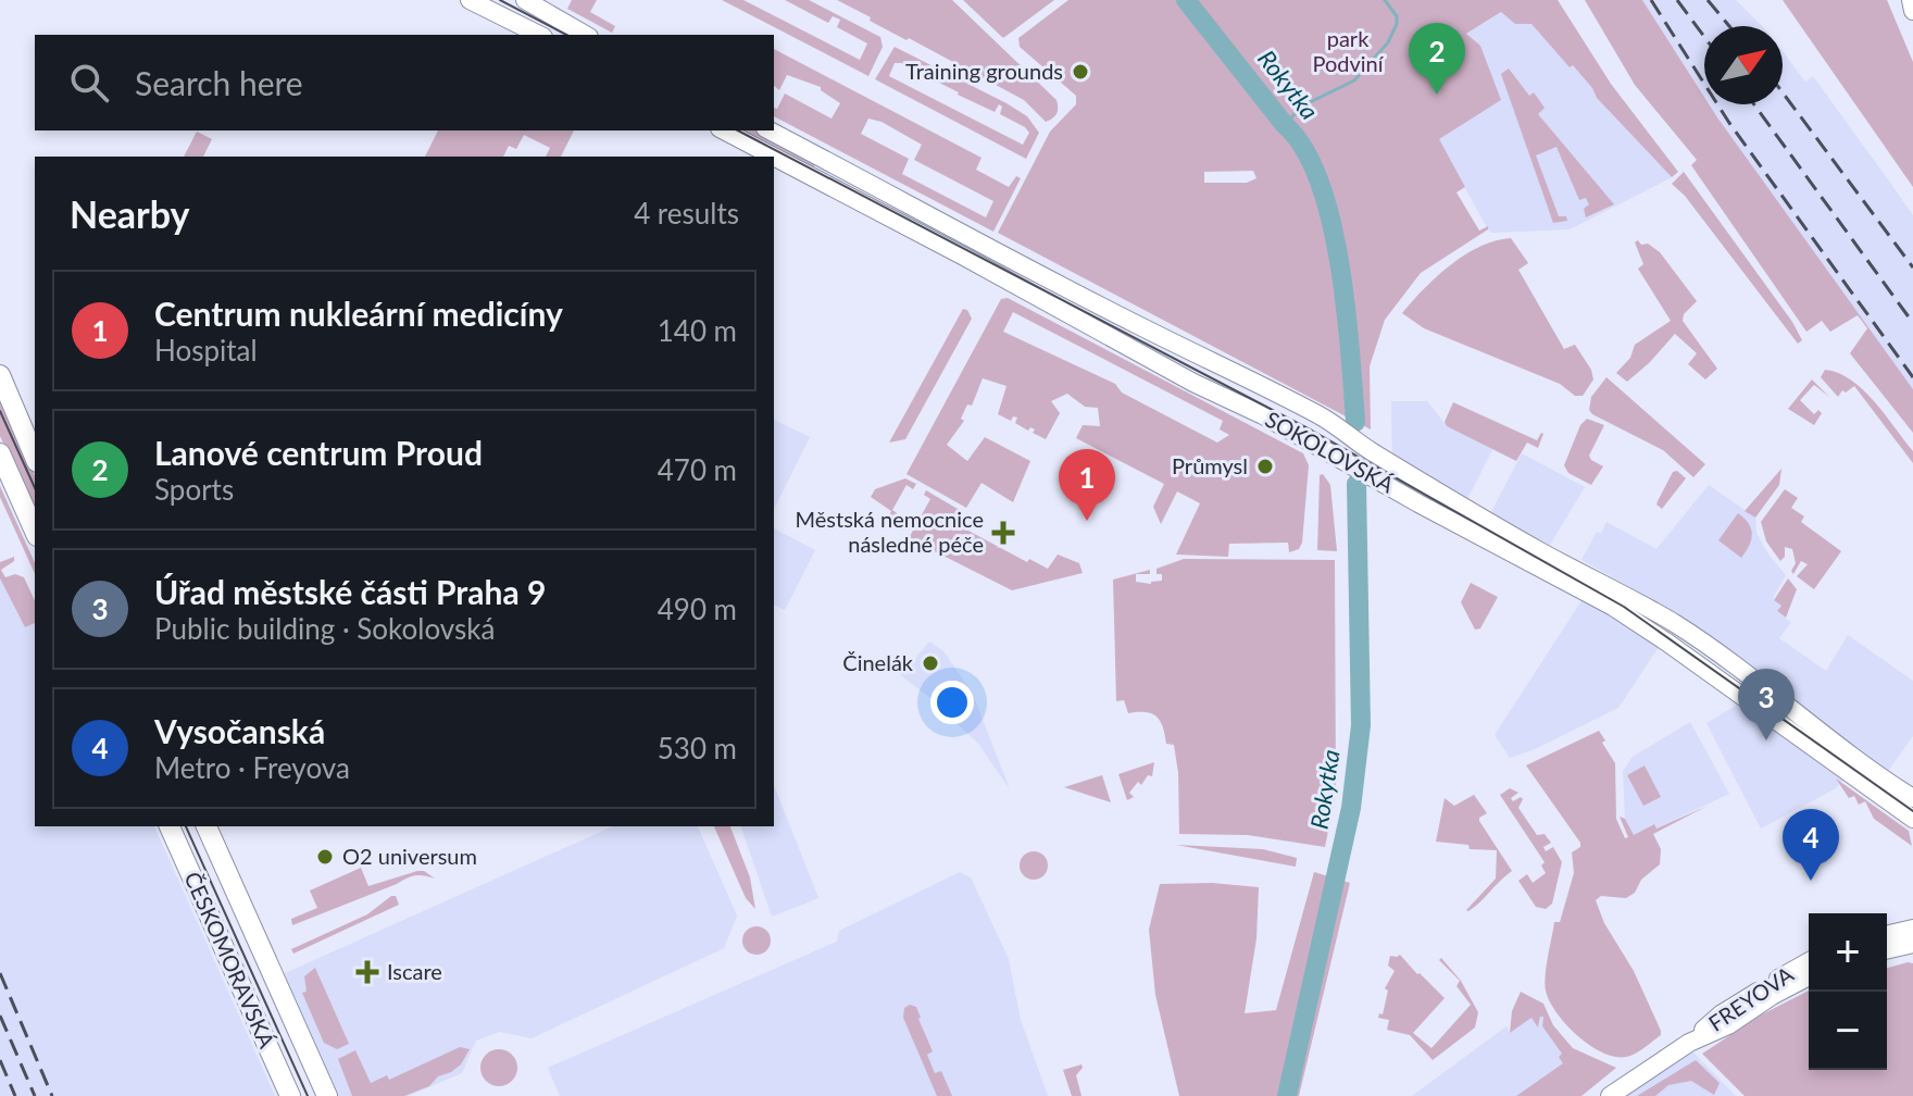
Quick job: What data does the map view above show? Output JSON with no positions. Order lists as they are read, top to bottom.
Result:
{
  "streets": {
    "main road": ["SOKOLOVSKÁ", "ČESKOMORAVSKÁ", "FREYOVA"]
  },
  "water": ["Rokytka"],
  "parks": ["park Podviní"],
  "places": {
    "other": [
      "Training grounds",
      "Průmysl",
      "Činelák",
      "O2 universum"
    ],
    "health": ["Městská nemocnice následné péče", "Iscare"]
  },
  "north": "top right",
  "page": {
    "pins": [
      "2",
      "1",
      "3",
      "4"
    ],
    "search": "Search here",
    "heading": ["Nearby", "4 results"],
    "list": [
      {
        "mark": "1",
        "name": "Centrum nukleární medicíny",
        "note": "Hospital",
        "value": "140 m"
      },
      {
        "mark": "2",
        "name": "Lanové centrum Proud",
        "note": "Sports",
        "value": "470 m"
      },
      {
        "mark": "3",
        "name": "Úřad městské části Praha 9",
        "note": "Public building · Sokolovská",
        "value": "490 m"
      },
      {
        "mark": "4",
        "name": "Vysočanská",
        "note": "Metro · Freyova",
        "value": "530 m"
      }
    ],
    "map_buttons": ["+", "−"]
  }
}
